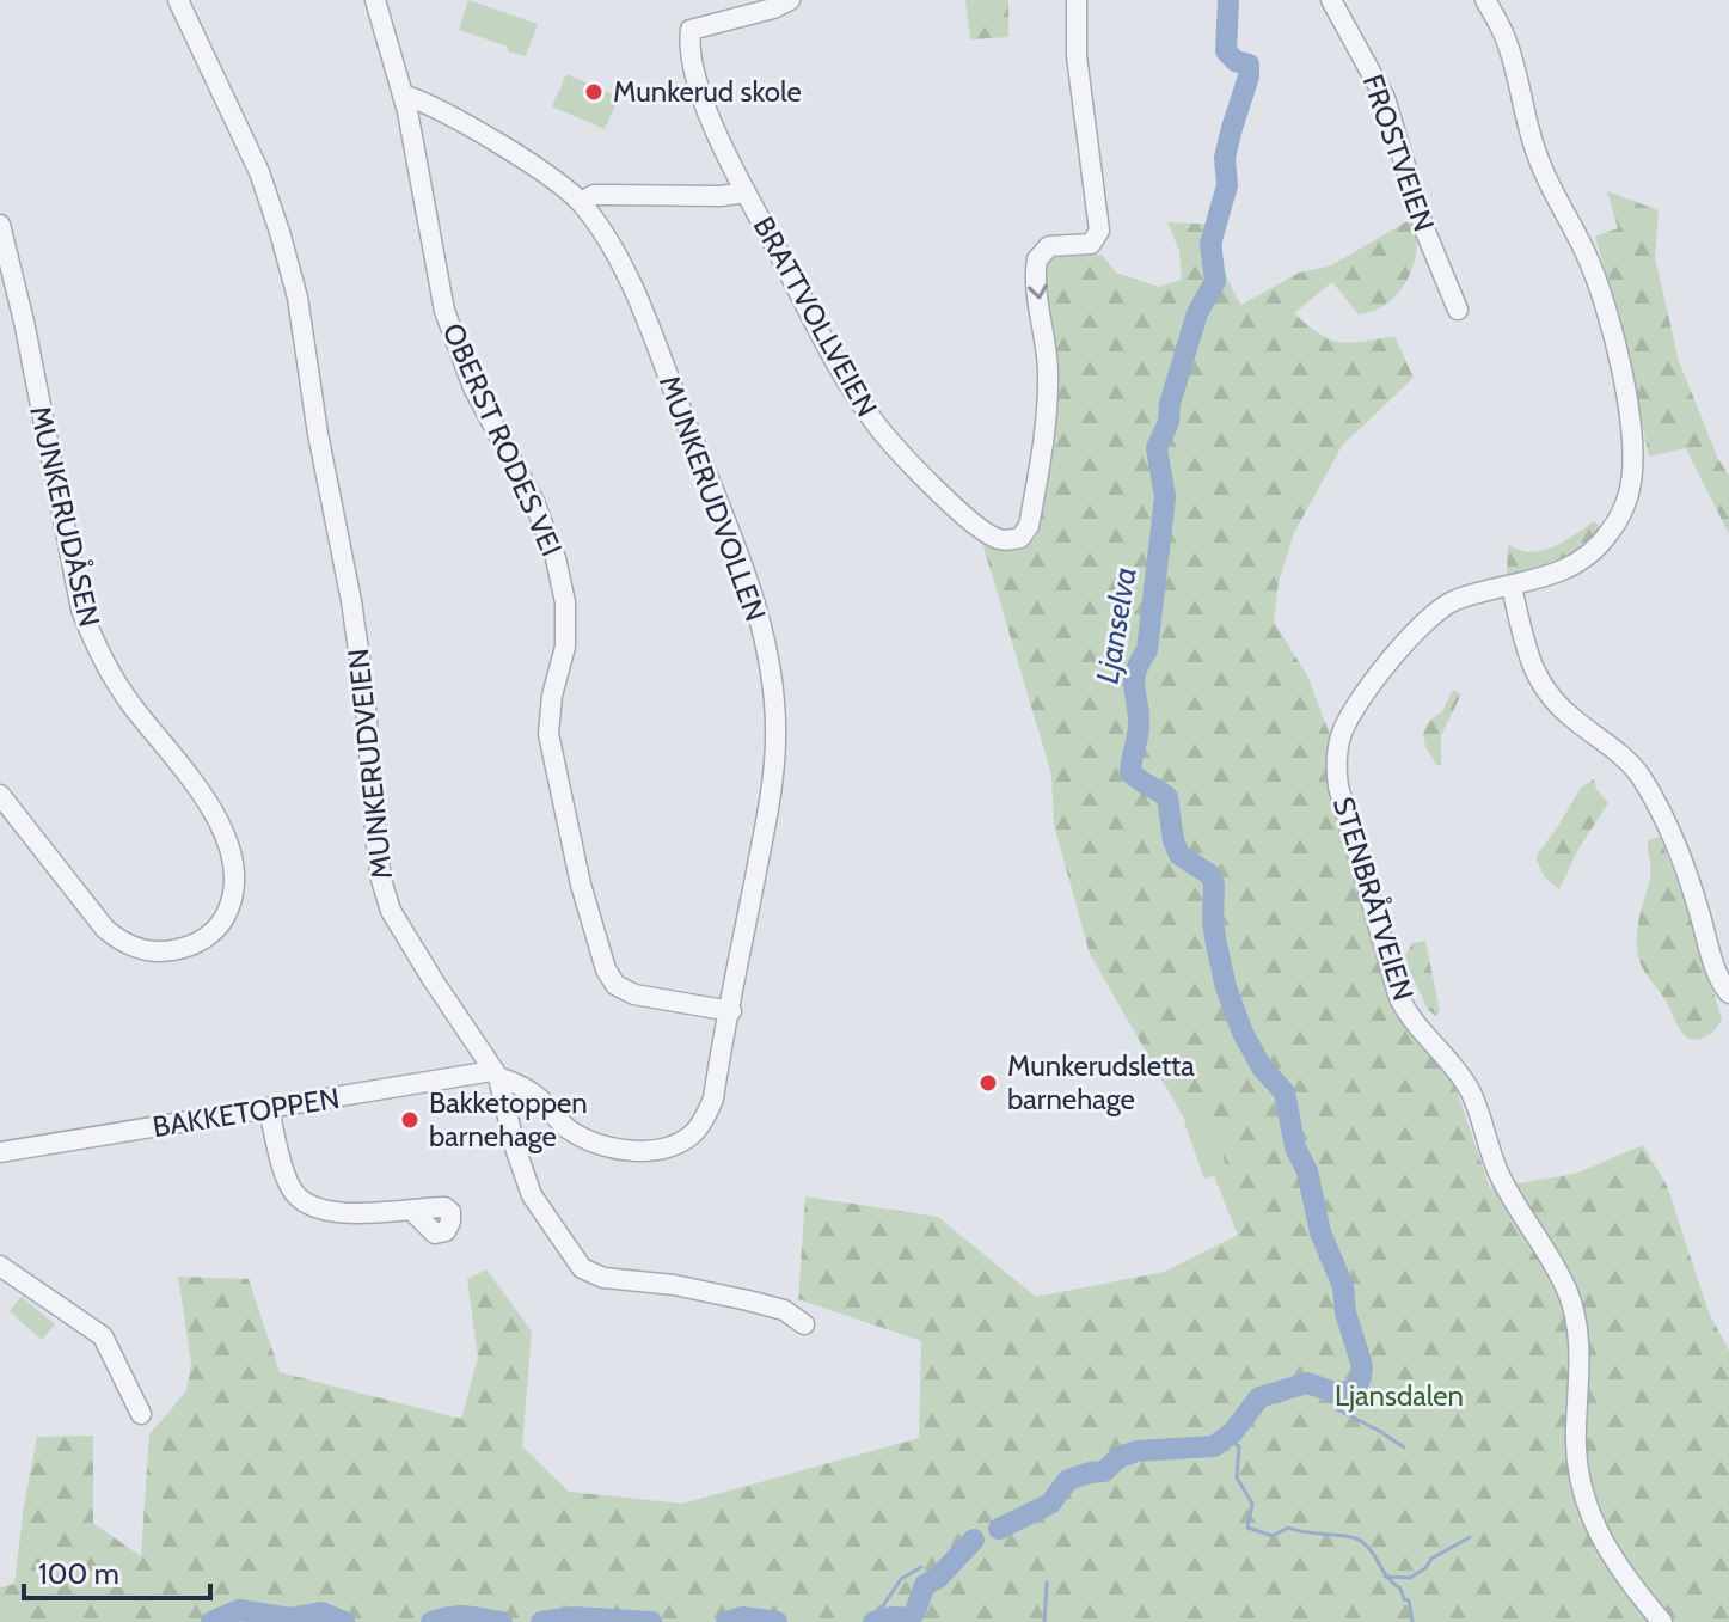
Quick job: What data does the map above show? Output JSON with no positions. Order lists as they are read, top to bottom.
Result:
{
  "streets": {
    "street": [
      "FROSTVEIEN",
      "BRATTVOLLVEIEN",
      "OBERST RODES VEI",
      "MUNKERUDVOLLEN",
      "MUNKERUDÅSEN",
      "MUNKERUDVEIEN",
      "STENBRÅTVEIEN",
      "BAKKETOPPEN"
    ]
  },
  "crossings": [
    ["OBERST RODES VEI", "MUNKERUDVOLLEN"],
    ["MUNKERUDVOLLEN", "MUNKERUDVEIEN"],
    ["MUNKERUDVOLLEN", "BAKKETOPPEN"],
    ["MUNKERUDVEIEN", "BAKKETOPPEN"]
  ],
  "water": ["Ljanselva"],
  "parks": ["Ljansdalen"],
  "places": ["Munkerud skole", "Munkerudsletta barnehage", "Bakketoppen barnehage"],
  "scale_bar": "100 m"
}
